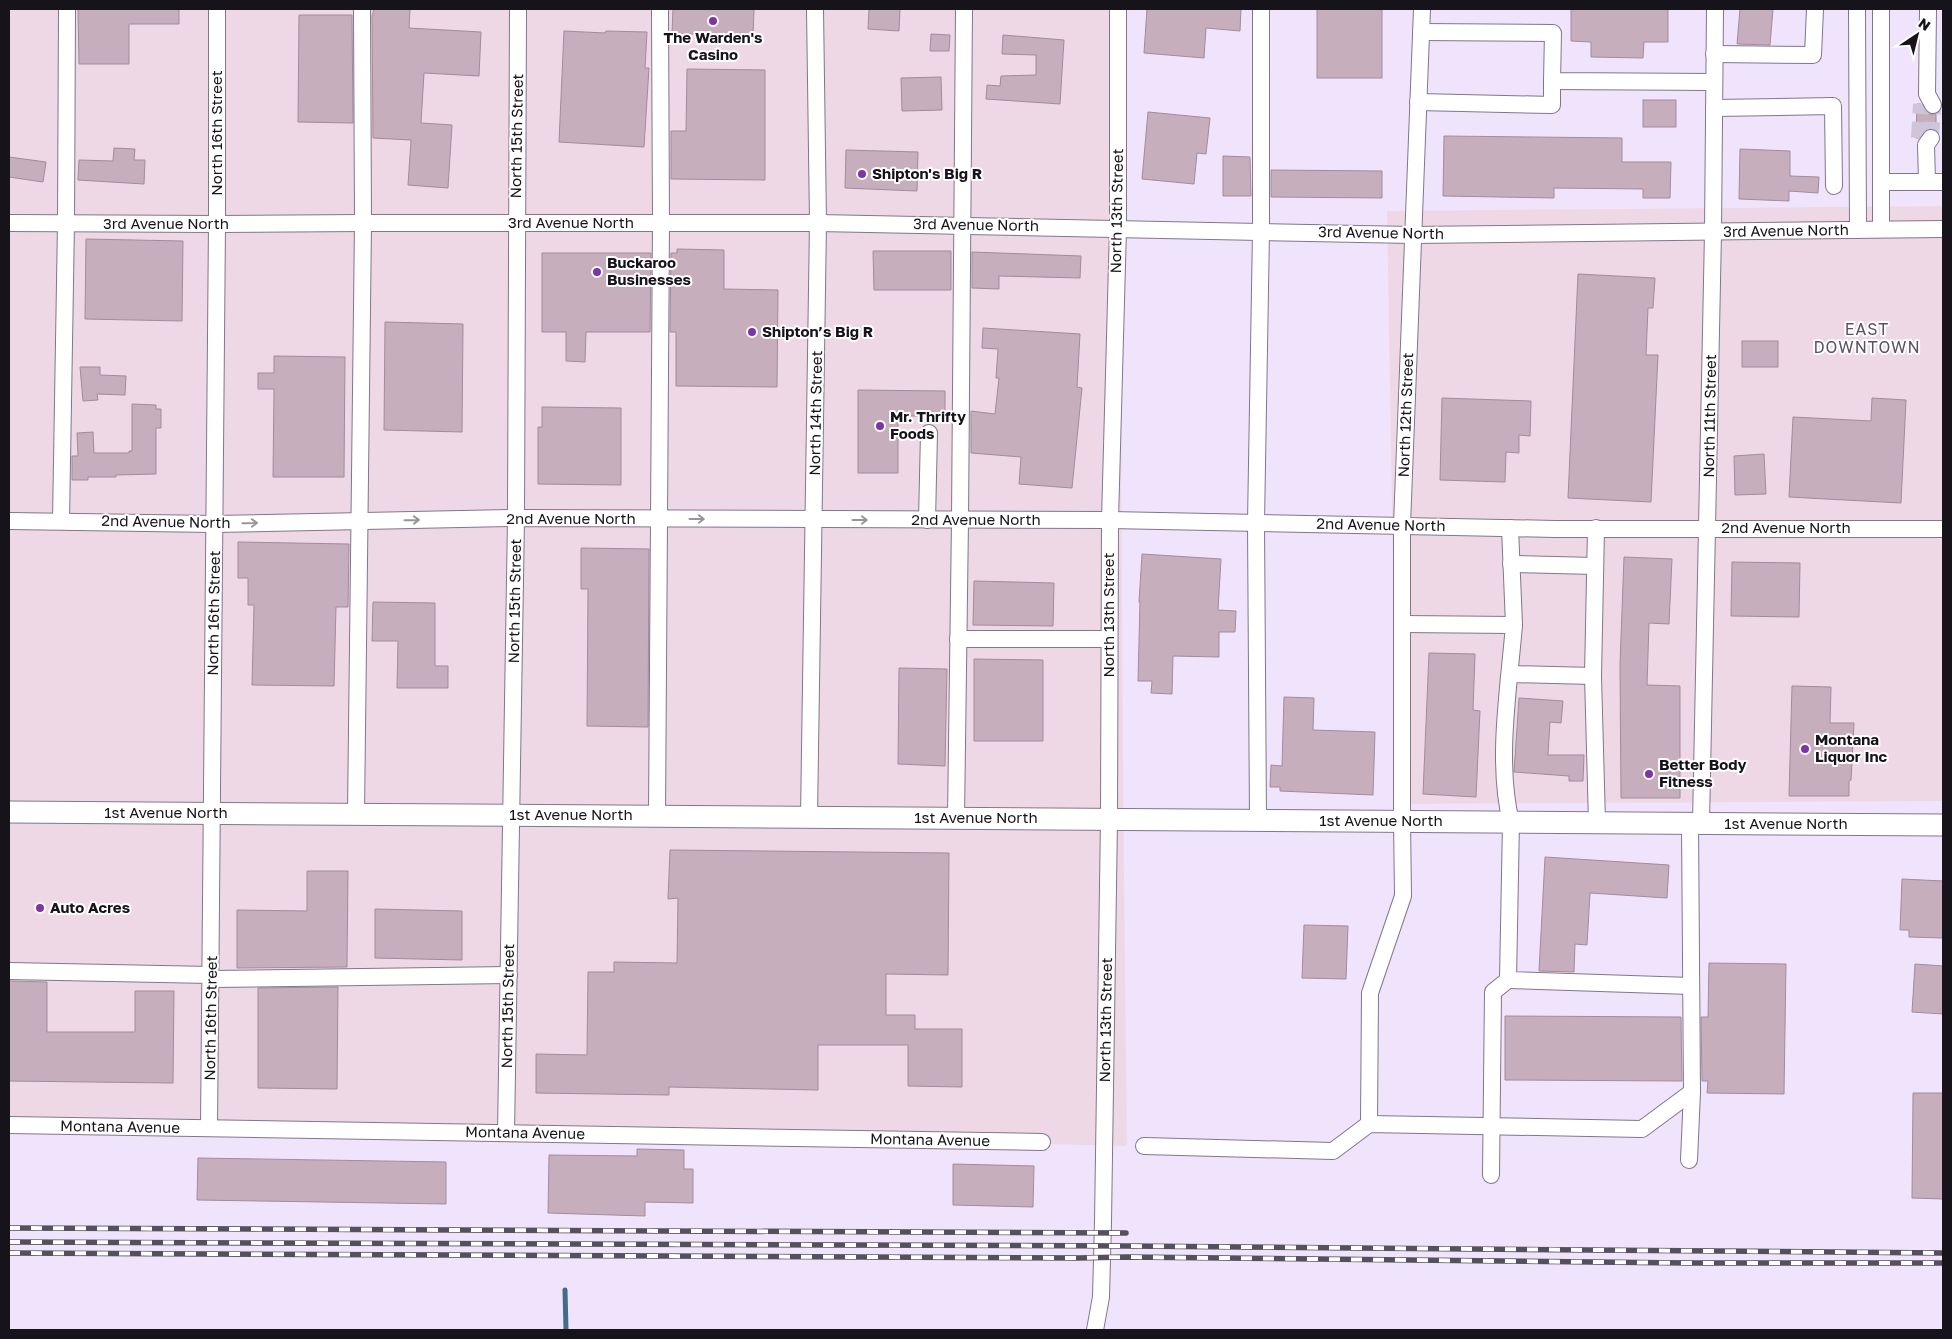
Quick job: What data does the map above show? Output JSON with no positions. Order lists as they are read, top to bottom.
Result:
{
  "streets": {
    "main road": ["1st Avenue North"],
    "street": [
      "North 16th Street",
      "North 15th Street",
      "North 13th Street",
      "3rd Avenue North",
      "North 14th Street",
      "North 12th Street",
      "North 11th Street",
      "2nd Avenue North",
      "Montana Avenue"
    ]
  },
  "crossings": [
    ["North 16th Street", "3rd Avenue North"],
    ["North 16th Street", "2nd Avenue North"],
    ["North 16th Street", "1st Avenue North"],
    ["North 16th Street", "Montana Avenue"],
    ["North 15th Street", "3rd Avenue North"],
    ["North 15th Street", "2nd Avenue North"],
    ["North 15th Street", "1st Avenue North"],
    ["North 15th Street", "Montana Avenue"],
    ["North 13th Street", "3rd Avenue North"],
    ["North 13th Street", "2nd Avenue North"],
    ["North 13th Street", "1st Avenue North"],
    ["3rd Avenue North", "North 14th Street"],
    ["3rd Avenue North", "North 12th Street"],
    ["3rd Avenue North", "North 11th Street"],
    ["North 14th Street", "2nd Avenue North"],
    ["North 14th Street", "1st Avenue North"],
    ["North 12th Street", "2nd Avenue North"],
    ["North 12th Street", "1st Avenue North"],
    ["North 11th Street", "2nd Avenue North"],
    ["North 11th Street", "1st Avenue North"]
  ],
  "districts": ["EAST DOWNTOWN"],
  "places": [
    "The Warden's Casino",
    "Shipton's Big R",
    "Buckaroo Businesses",
    "Shipton’s Big R",
    "Mr. Thrifty Foods",
    "Montana Liquor Inc",
    "Better Body Fitness",
    "Auto Acres"
  ],
  "north": "top right"
}
